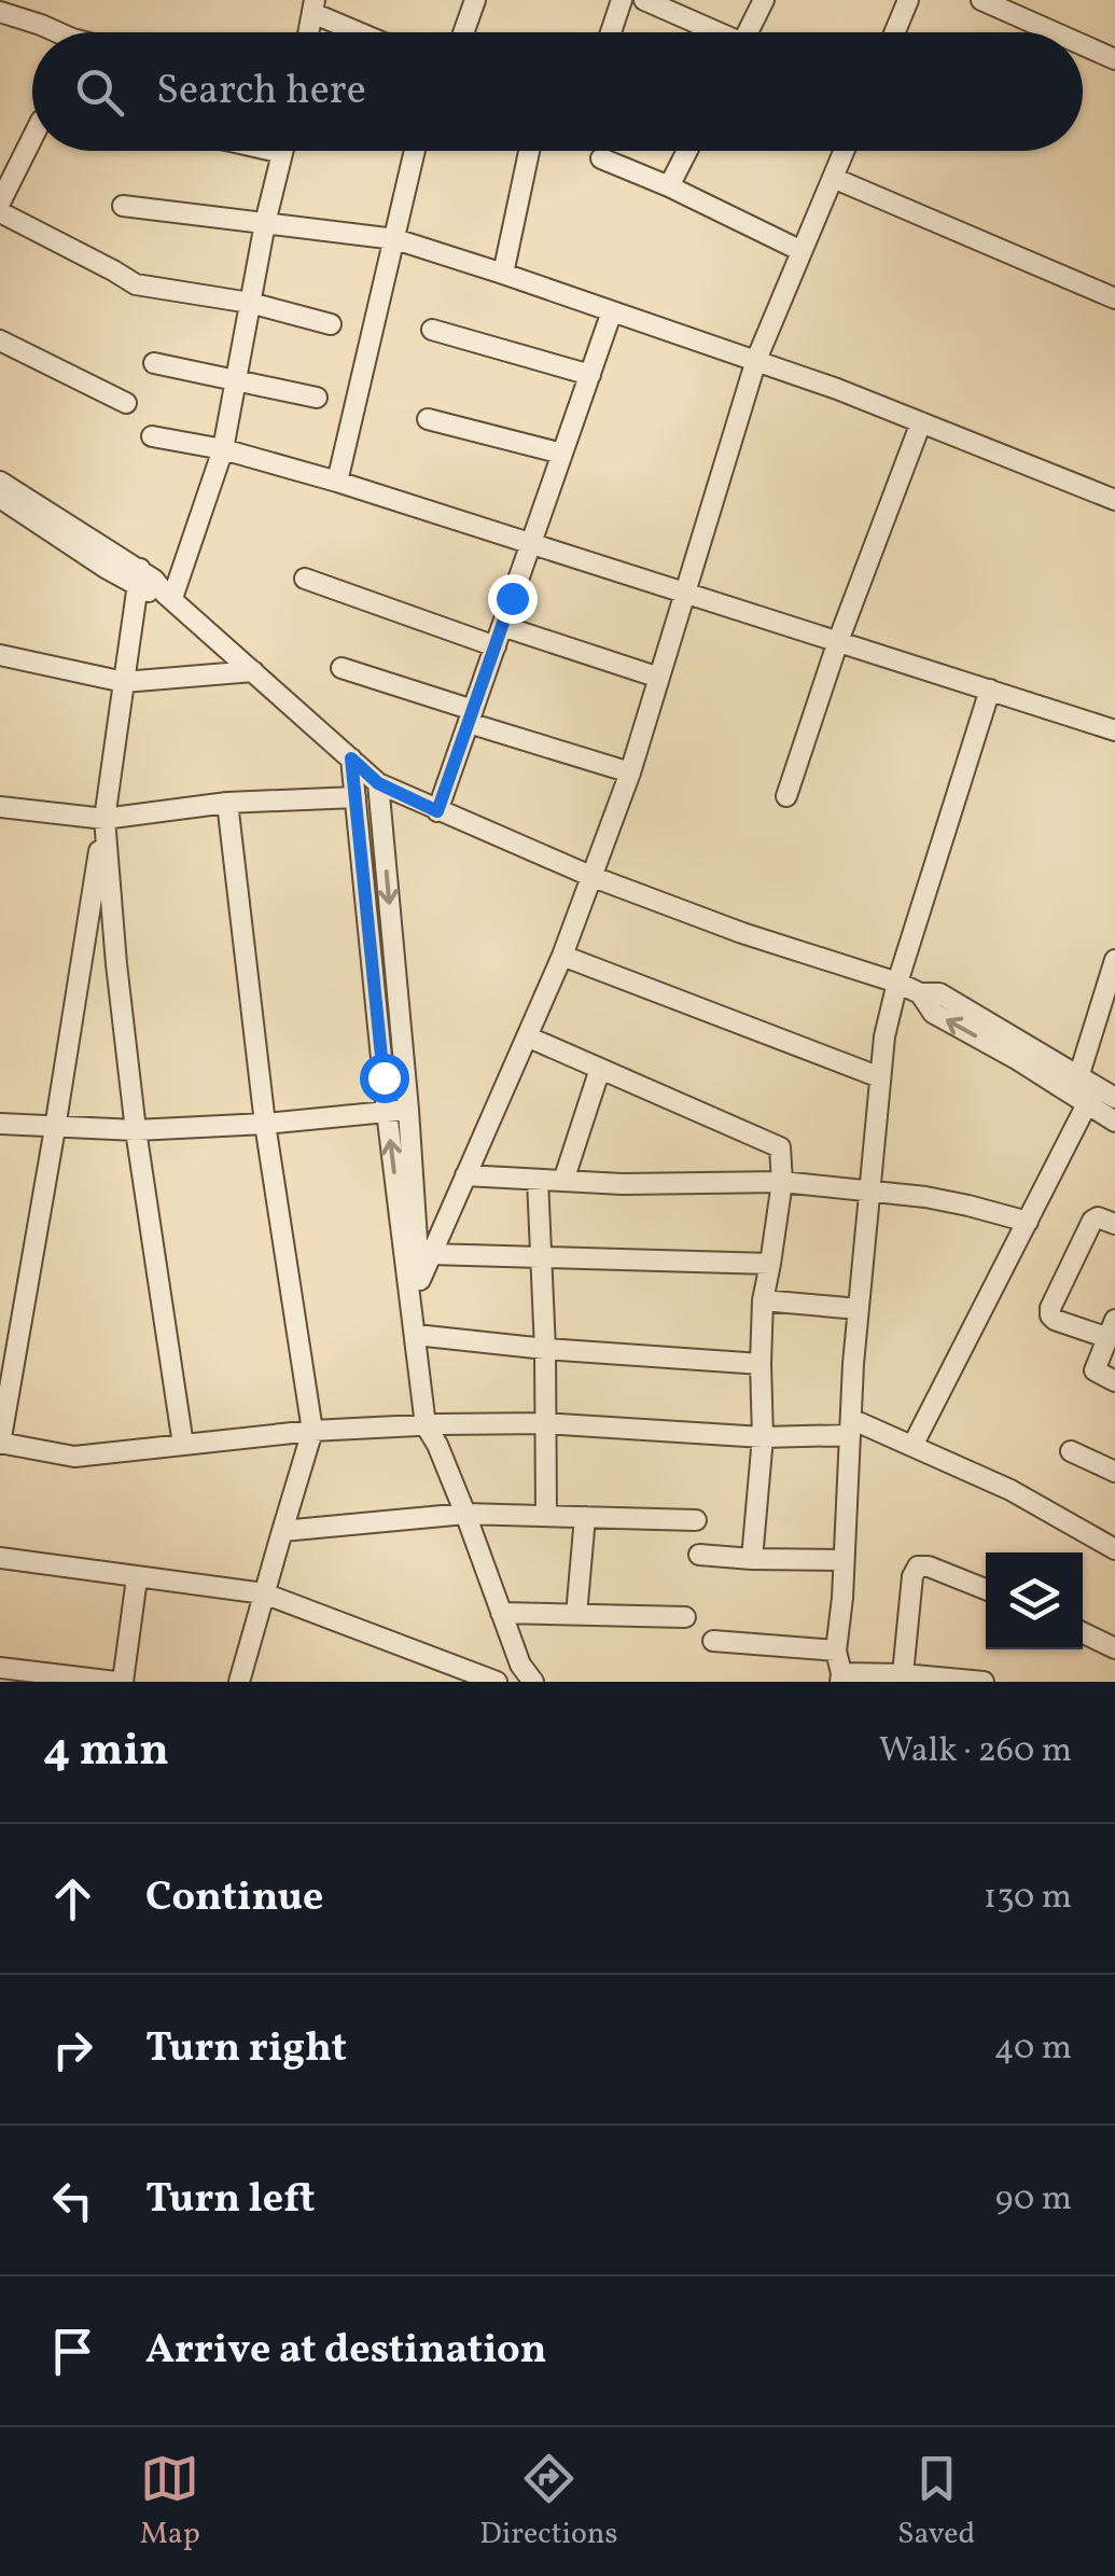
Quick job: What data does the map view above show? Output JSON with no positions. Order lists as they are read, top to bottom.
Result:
{
  "page": {
    "search": "Search here",
    "heading": ["4 min", "Walk · 260 m"],
    "list": [
      ["Continue", "130 m"],
      ["Turn right", "40 m"],
      ["Turn left", "90 m"],
      "Arrive at destination"
    ],
    "nav": ["Map", "Directions", "Saved"]
  }
}
